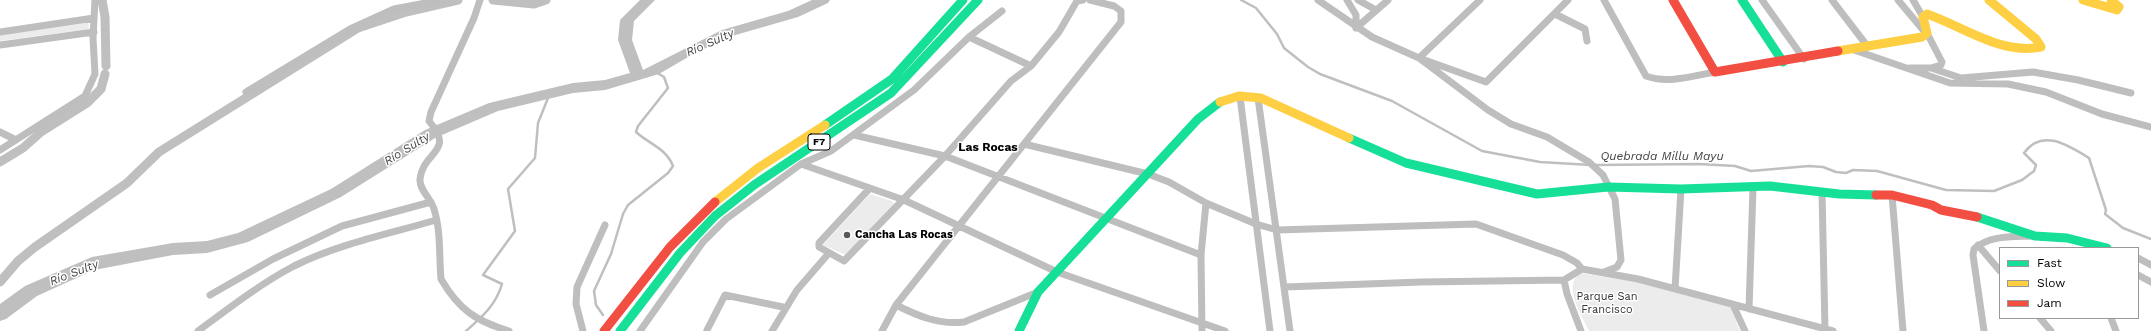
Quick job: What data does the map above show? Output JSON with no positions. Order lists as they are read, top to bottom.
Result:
{
  "streets": {
    "main road": ["F7"]
  },
  "districts": ["Las Rocas"],
  "water": ["Río Sulty", "Quebrada Millu Mayu"],
  "parks": ["Parque San Francisco"],
  "places": ["Cancha Las Rocas"],
  "legend": ["Fast", "Slow", "Jam"]
}
